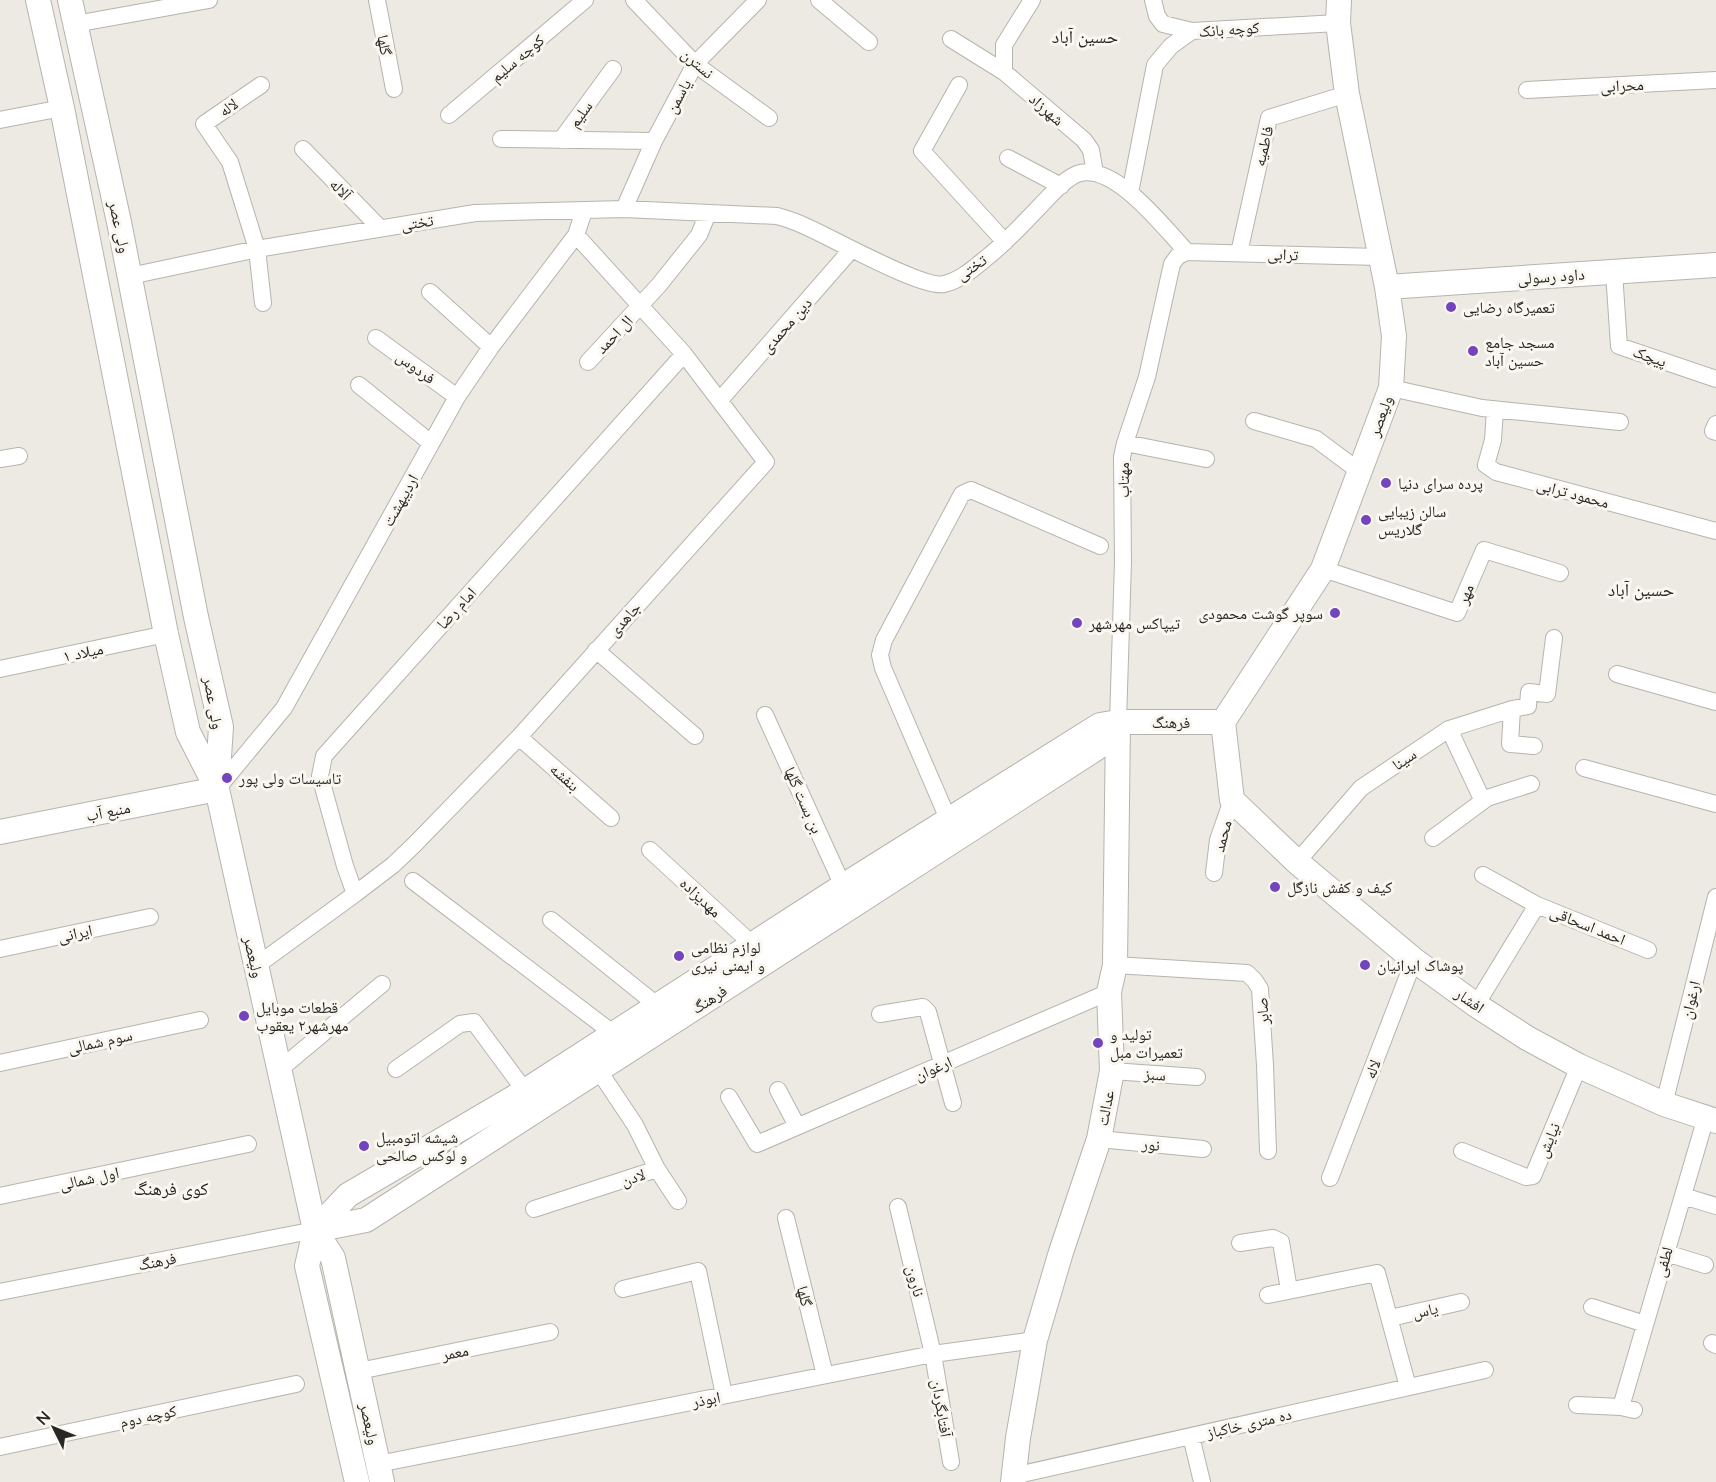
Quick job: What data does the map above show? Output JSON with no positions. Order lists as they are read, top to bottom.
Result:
{
  "streets": {
    "street": [
      "کوچه بانک",
      "گلها",
      "کوچه سلیم",
      "نسترن",
      "محرابی",
      "یاسمن",
      "لاله",
      "شهرزاد",
      "سلیم",
      "فاطمیه",
      "آلاله",
      "تختی",
      "ولی عصر",
      "ترابی",
      "داود رسولی",
      "دین محمدی",
      "ال احمد",
      "پیچک",
      "فردوس",
      "ولیعصر",
      "مهتاب",
      "محمود ترابی",
      "اردیبهشت",
      "مهر",
      "امام رضا",
      "جاهدی",
      "میلاد ۱",
      "فرهنگ",
      "سینا",
      "بنفشه",
      "بن بست گلها",
      "منبع آب",
      "محمد",
      "مهدیزاده",
      "احمد اسحاقی",
      "ایرانی",
      "افشار",
      "ارغوان",
      "صابر",
      "سوم شمالی",
      "سبز",
      "عدالت",
      "نیایش",
      "نور",
      "لادن",
      "اول شمالی",
      "لطفی",
      "نارون",
      "یاس",
      "معمر",
      "ابوذر",
      "آفتابگردان",
      "کوچه دوم",
      "ده متری خاکباز"
    ]
  },
  "crossings": [
    ["کوچه بانک", "ولیعصر"],
    ["گلها", "ابوذر"],
    ["نسترن", "یاسمن"],
    ["یاسمن", "تختی"],
    ["لاله", "تختی"],
    ["لاله", "افشار"],
    ["شهرزاد", "تختی"],
    ["فاطمیه", "ترابی"],
    ["فاطمیه", "ولیعصر"],
    ["آلاله", "تختی"],
    ["تختی", "ولی عصر"],
    ["تختی", "دین محمدی"],
    ["تختی", "اردیبهشت"],
    ["ولی عصر", "ولیعصر"],
    ["ولی عصر", "اردیبهشت"],
    ["ولی عصر", "میلاد ۱"],
    ["ولی عصر", "منبع آب"],
    ["ترابی", "ولیعصر"],
    ["ترابی", "مهتاب"],
    ["داود رسولی", "پیچک"],
    ["داود رسولی", "ولیعصر"],
    ["دین محمدی", "جاهدی"],
    ["ال احمد", "جاهدی"],
    ["فردوس", "اردیبهشت"],
    ["ولیعصر", "اردیبهشت"],
    ["ولیعصر", "مهر"],
    ["ولیعصر", "جاهدی"],
    ["ولیعصر", "فرهنگ"],
    ["ولیعصر", "منبع آب"],
    ["ولیعصر", "معمر"],
    ["ولیعصر", "ابوذر"],
    ["مهتاب", "فرهنگ"],
    ["مهتاب", "عدالت"],
    ["اردیبهشت", "جاهدی"],
    ["اردیبهشت", "منبع آب"],
    ["امام رضا", "جاهدی"],
    ["جاهدی", "بنفشه"],
    ["فرهنگ", "بن بست گلها"],
    ["فرهنگ", "مهدیزاده"],
    ["فرهنگ", "عدالت"],
    ["فرهنگ", "لادن"],
    ["سینا", "افشار"],
    ["محمد", "افشار"],
    ["احمد اسحاقی", "افشار"],
    ["افشار", "ارغوان"],
    ["افشار", "نیایش"],
    ["افشار", "لطفی"],
    ["ارغوان", "عدالت"],
    ["صابر", "عدالت"],
    ["سبز", "عدالت"],
    ["عدالت", "نور"],
    ["عدالت", "ابوذر"],
    ["عدالت", "ده متری خاکباز"],
    ["نارون", "ابوذر"],
    ["نارون", "آفتابگردان"],
    ["ابوذر", "آفتابگردان"]
  ],
  "districts": ["حسین آباد", "حسین آباد", "کوی فرهنگ"],
  "places": [
    "تعمیرگاه رضایی",
    "مسجد جامع حسین آباد",
    "پرده سرای دنیا",
    "سالن زیبایی گلاریس",
    "سوپر گوشت محمودی",
    "تیپاکس مهرشهر",
    "تاسیسات ولی پور",
    "کیف و کفش نازگل",
    "لوازم نظامی و ایمنی نیری",
    "پوشاک ایرانیان",
    "قطعات موبایل مهرشهر۲ یعقوب",
    "تولید و تعمیرات مبل",
    "شیشه اتومبیل و لوکس صالحی"
  ],
  "north": "top left"
}
